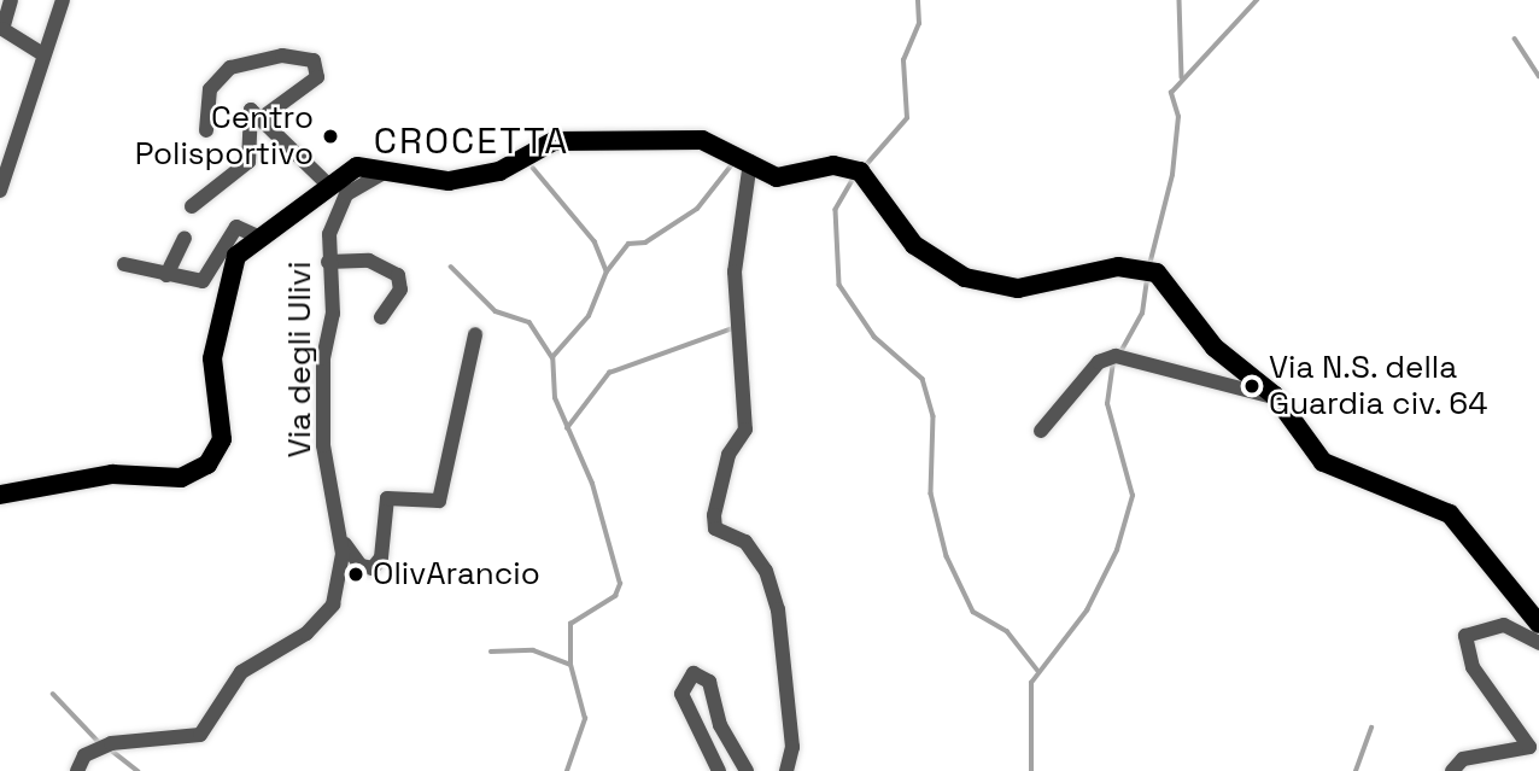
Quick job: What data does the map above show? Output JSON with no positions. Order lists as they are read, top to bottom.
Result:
{
  "streets": {
    "street": ["Via degli Ulivi"]
  },
  "districts": ["CROCETTA"],
  "places": ["Centro Polisportivo", "Via N.S. della Guardia civ. 64", "OlivArancio"]
}
